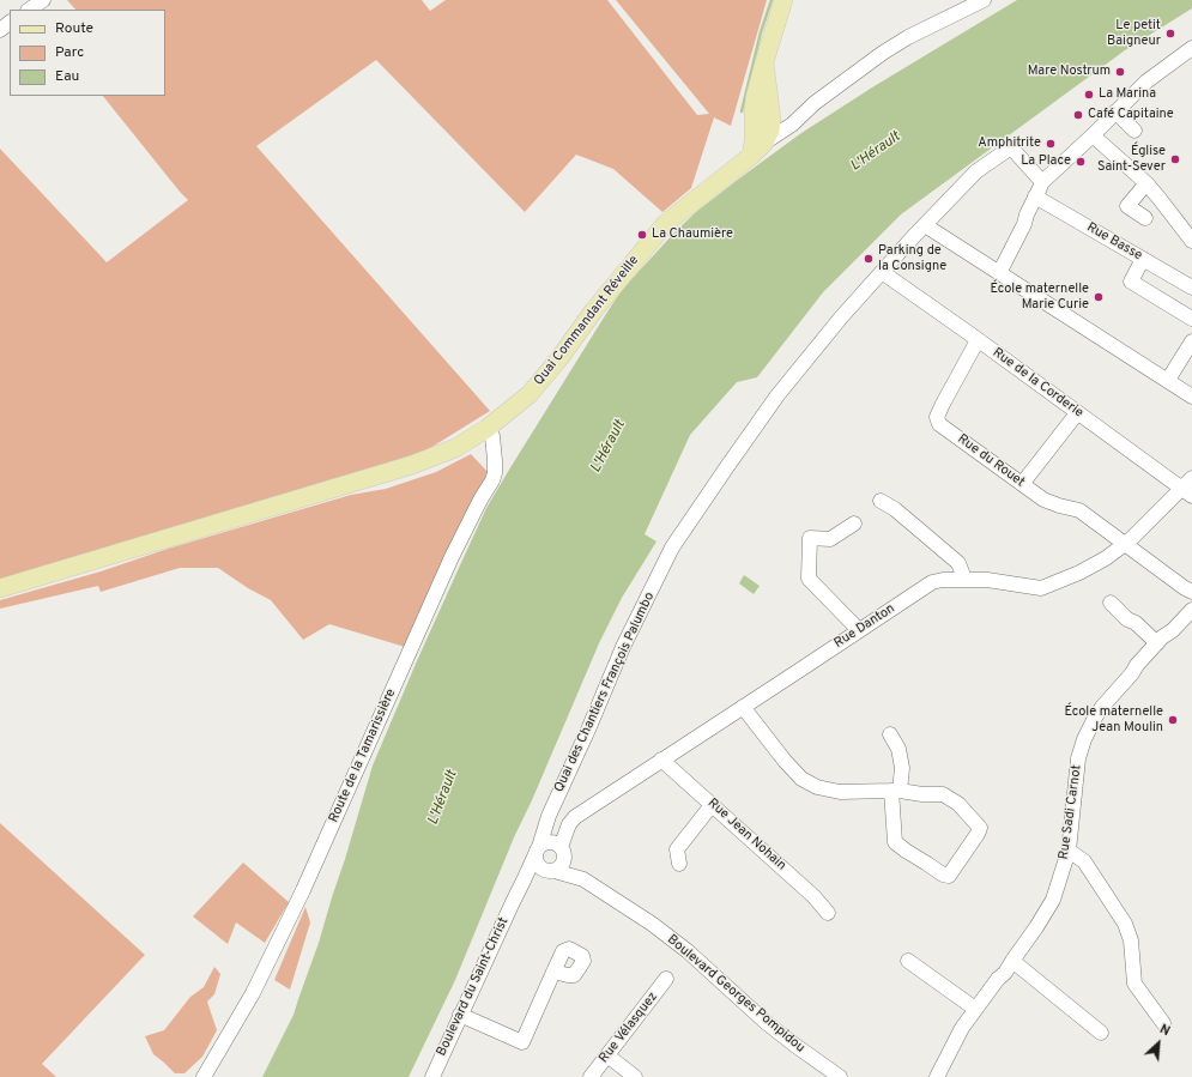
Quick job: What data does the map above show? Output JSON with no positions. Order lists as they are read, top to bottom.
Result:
{
  "streets": {
    "main road": ["Quai Commandant Réveille"],
    "street": [
      "Rue Basse",
      "Rue de la Corderie",
      "Rue du Rouet",
      "Rue Danton",
      "Quai des Chantiers François Palumbo",
      "Route de la Tamarissière",
      "Rue Sadi Carnot",
      "Rue Jean Nohain",
      "Boulevard du Saint-Christ",
      "Boulevard Georges Pompidou",
      "Rue Vélasquez"
    ]
  },
  "crossings": [
    ["Quai Commandant Réveille", "Route de la Tamarissière"],
    ["Rue de la Corderie", "Rue du Rouet"],
    ["Rue de la Corderie", "Rue Danton"],
    ["Rue de la Corderie", "Quai des Chantiers François Palumbo"],
    ["Rue du Rouet", "Rue Danton"],
    ["Rue Danton", "Quai des Chantiers François Palumbo"],
    ["Rue Danton", "Rue Jean Nohain"],
    ["Rue Danton", "Boulevard du Saint-Christ"],
    ["Rue Danton", "Boulevard Georges Pompidou"],
    ["Quai des Chantiers François Palumbo", "Boulevard du Saint-Christ"],
    ["Quai des Chantiers François Palumbo", "Boulevard Georges Pompidou"],
    ["Boulevard du Saint-Christ", "Boulevard Georges Pompidou"]
  ],
  "water": ["L'Hérault"],
  "places": [
    "Le petit Baigneur",
    "Mare Nostrum",
    "La Marina",
    "Café Capitaine",
    "Amphitrite",
    "Église Saint-Sever",
    "La Place",
    "La Chaumière",
    "Parking de la Consigne",
    "École maternelle Marie Curie",
    "École maternelle Jean Moulin"
  ],
  "legend": ["Route", "Parc", "Eau"],
  "north": "top right"
}
